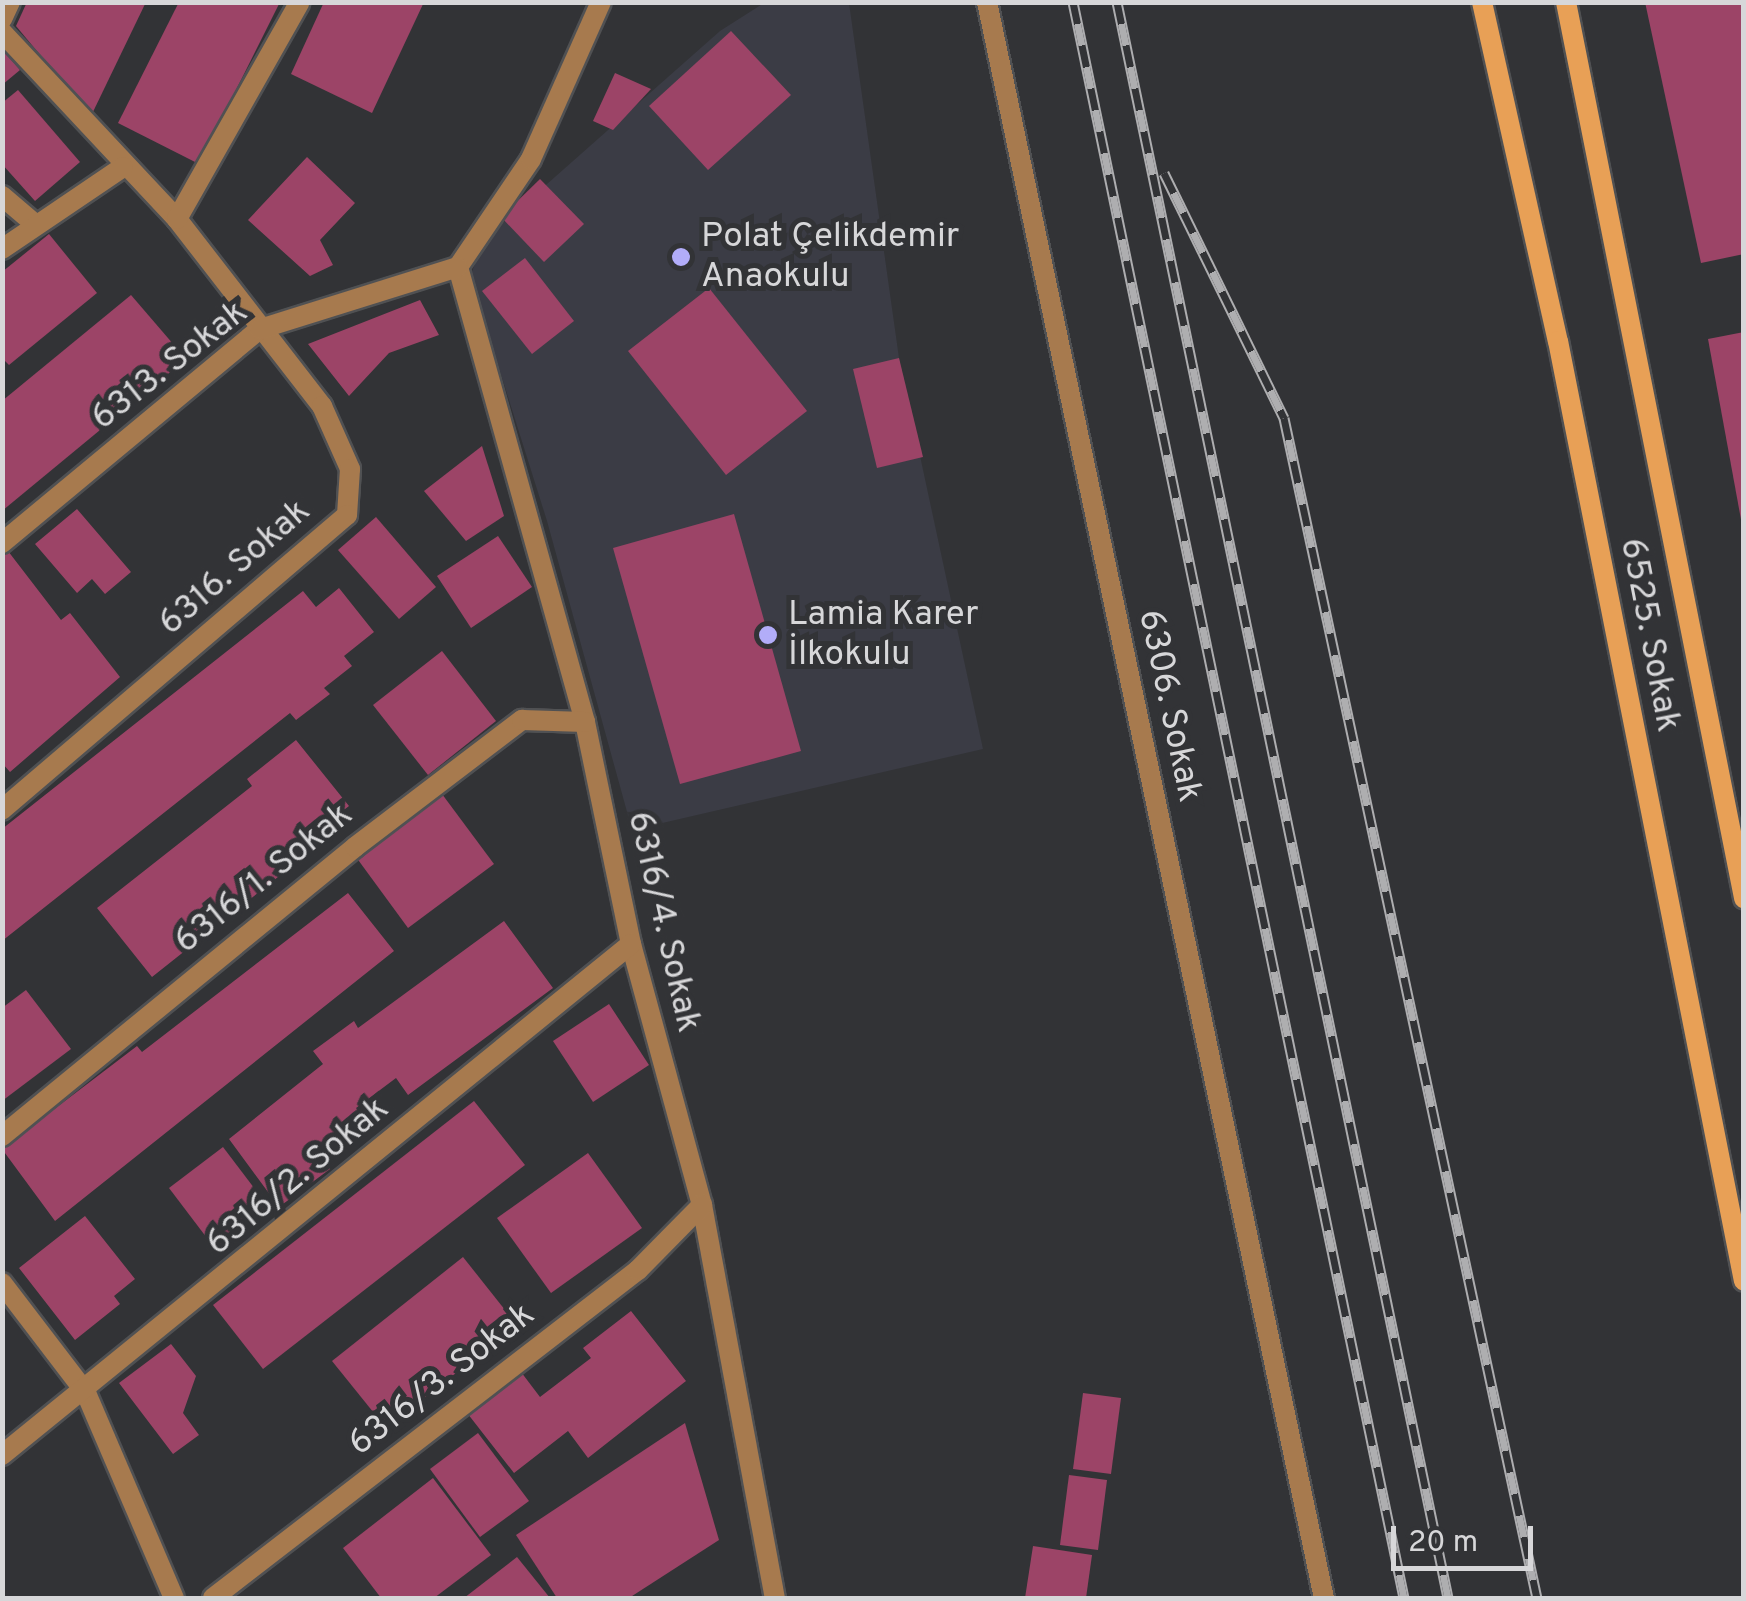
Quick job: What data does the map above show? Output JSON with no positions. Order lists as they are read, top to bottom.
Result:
{
  "streets": {
    "street": [
      "6313. Sokak",
      "6316. Sokak",
      "6525. Sokak",
      "6306. Sokak",
      "6316/1. Sokak",
      "6316/4. Sokak",
      "6316/2. Sokak",
      "6316/3. Sokak"
    ]
  },
  "crossings": [
    ["6313. Sokak", "6316. Sokak"],
    ["6313. Sokak", "6316/4. Sokak"],
    ["6316/1. Sokak", "6316/4. Sokak"],
    ["6316/4. Sokak", "6316/2. Sokak"],
    ["6316/4. Sokak", "6316/3. Sokak"]
  ],
  "places": ["Polat Çelikdemir Anaokulu", "Lamia Karer İlkokulu"],
  "scale_bar": "20 m"
}
